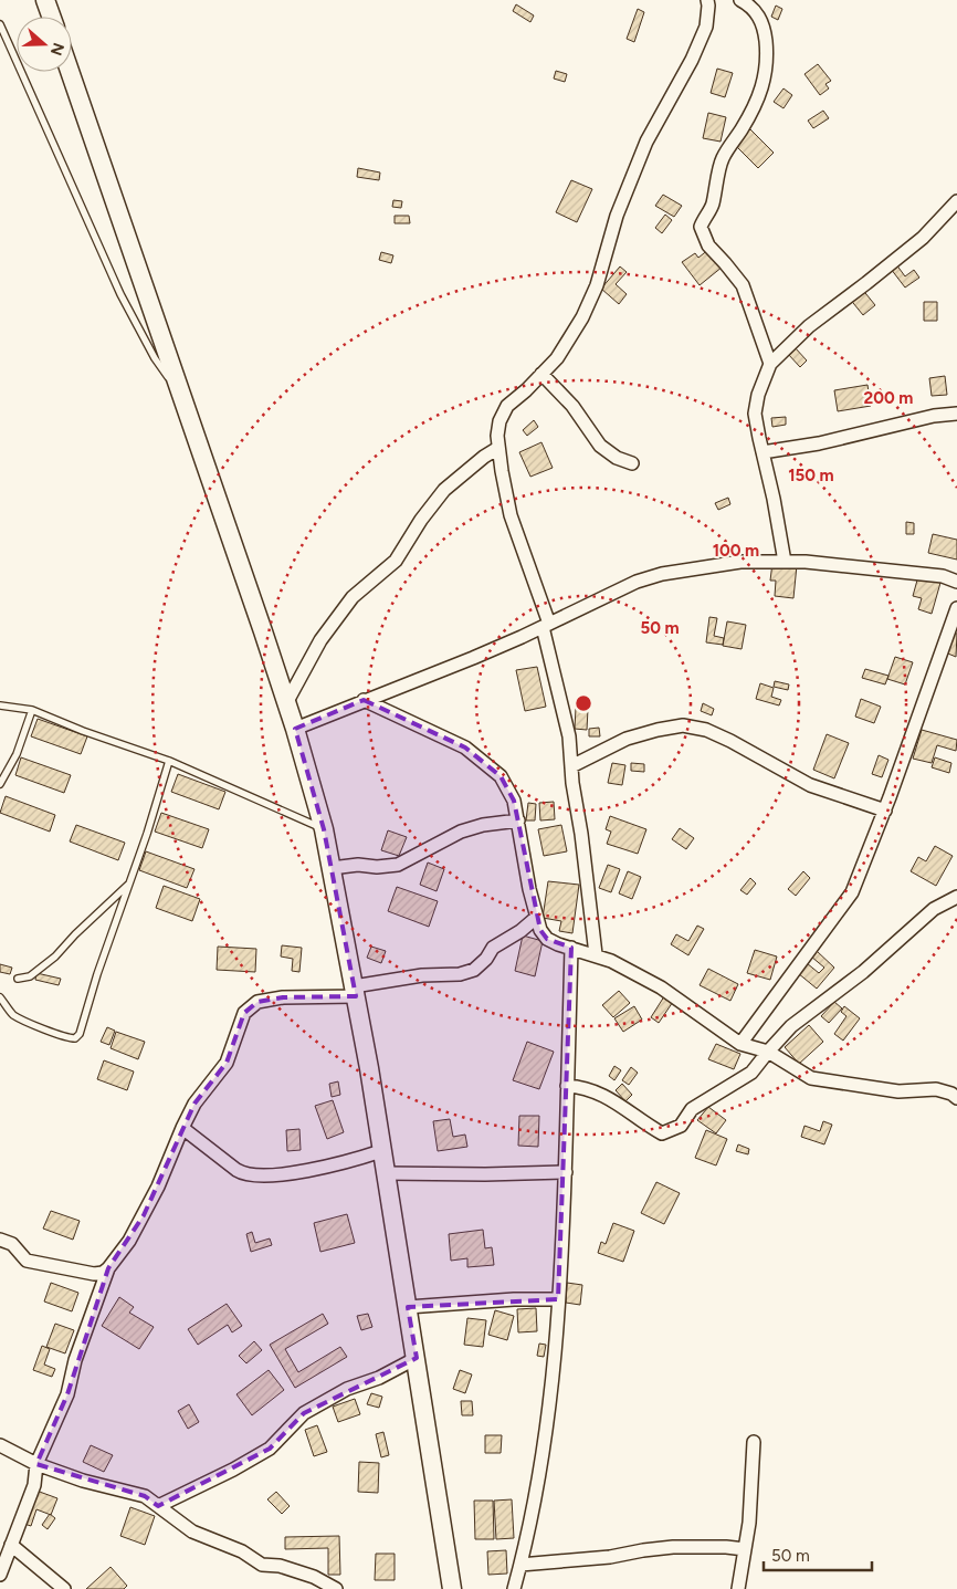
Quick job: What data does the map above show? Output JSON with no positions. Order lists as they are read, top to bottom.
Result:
{
  "scale_bar": "50 m",
  "north": "right",
  "rings": [
    "200 m",
    "150 m",
    "100 m",
    "50 m"
  ]
}
